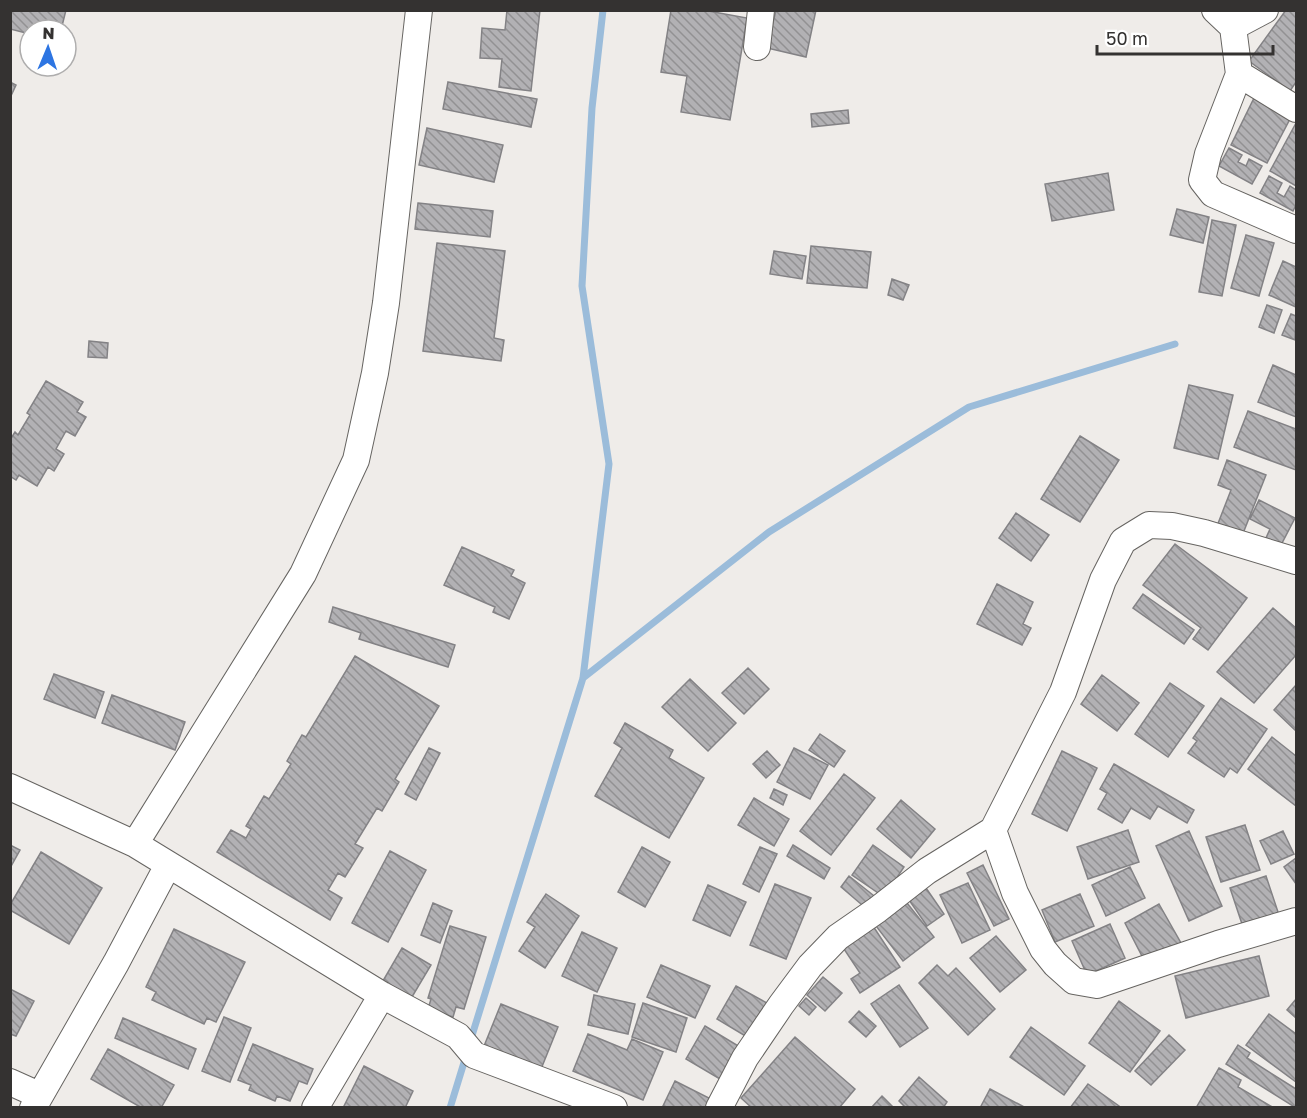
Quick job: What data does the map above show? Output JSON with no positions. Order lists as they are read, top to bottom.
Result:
{
  "scale_bar": "50 m",
  "north": "top"
}
